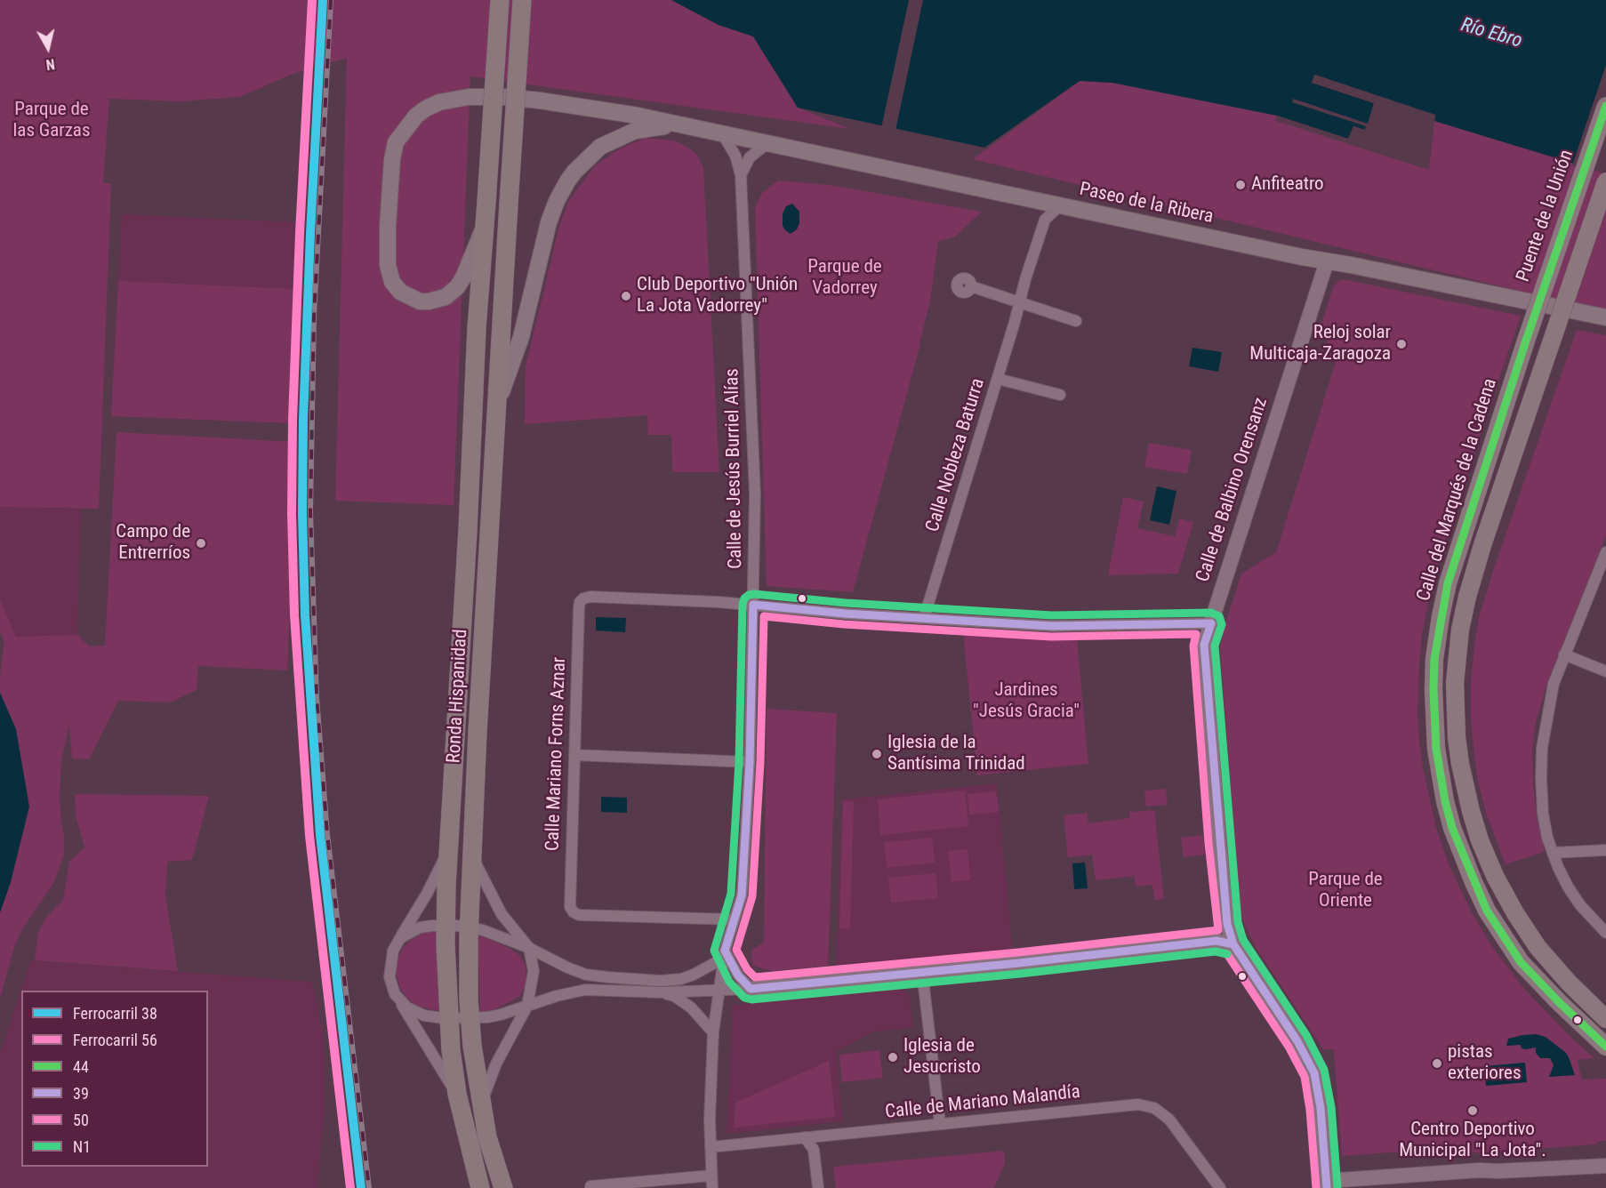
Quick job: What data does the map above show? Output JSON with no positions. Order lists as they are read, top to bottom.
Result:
{
  "streets": {
    "highway": ["Ronda Hispanidad"],
    "main road": ["Paseo de la Ribera", "Puente de la Unión", "Calle del Marqués de la Cadena"],
    "street": [
      "Calle Nobleza Baturra",
      "Calle de Jesús Burriel Alías",
      "Calle de Balbino Orensanz",
      "Calle Mariano Forns Aznar",
      "Calle de Mariano Malandía"
    ]
  },
  "crossings": [
    ["Paseo de la Ribera", "Calle Nobleza Baturra"],
    ["Paseo de la Ribera", "Calle de Jesús Burriel Alías"],
    ["Paseo de la Ribera", "Calle de Balbino Orensanz"],
    ["Paseo de la Ribera", "Ronda Hispanidad"],
    ["Puente de la Unión", "Calle del Marqués de la Cadena"],
    ["Calle de Jesús Burriel Alías", "Calle Mariano Forns Aznar"],
    ["Calle de Jesús Burriel Alías", "Calle de Mariano Malandía"]
  ],
  "water": ["Río Ebro"],
  "parks": [
    "Parque de las Garzas",
    "Parque de Vadorrey",
    "Jardines \"Jesús Gracia\"",
    "Parque de Oriente"
  ],
  "places": [
    "Anfiteatro",
    "Club Deportivo \"Unión La Jota Vadorrey\"",
    "Reloj solar Multicaja-Zaragoza",
    "Campo de Entrerríos",
    "Iglesia de la Santísima Trinidad",
    "Iglesia de Jesucristo",
    "pistas exteriores",
    "Centro Deportivo Municipal \"La Jota\"."
  ],
  "lines": [
    "rail line 38",
    "rail line 56",
    "transit line 44",
    "transit line N1",
    "transit line 39",
    "transit line 50"
  ],
  "legend": [
    "Ferrocarril 38",
    "Ferrocarril 56",
    "44",
    "39",
    "50",
    "N1"
  ],
  "north": "bottom"
}
